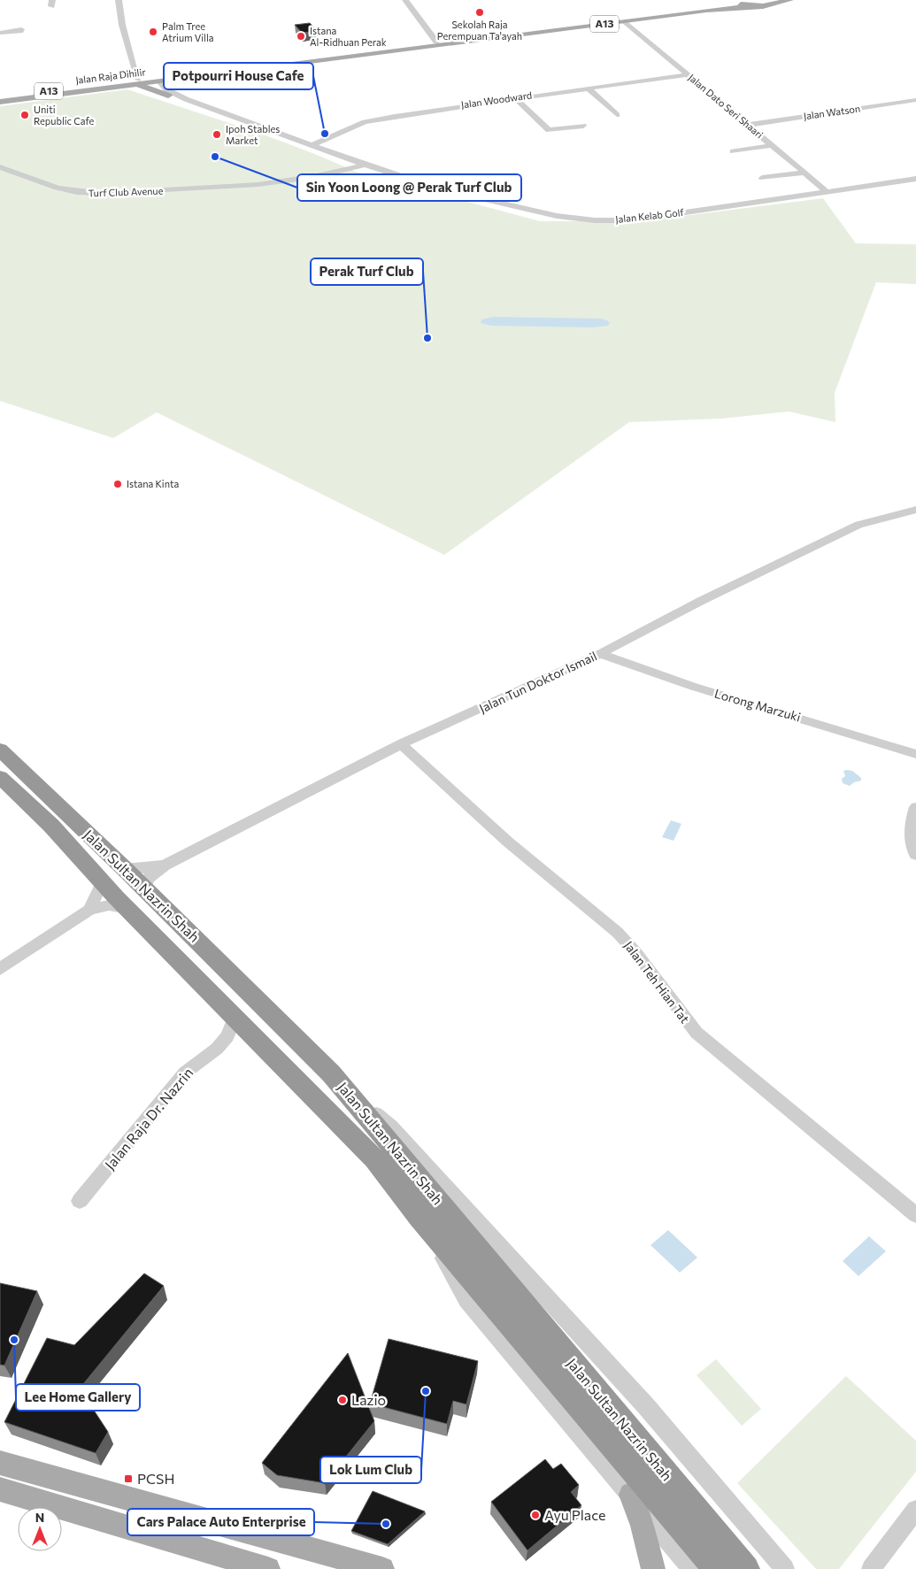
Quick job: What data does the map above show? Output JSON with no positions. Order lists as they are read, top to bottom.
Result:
{
  "streets": {
    "highway": ["Jalan Sultan Nazrin Shah"],
    "main road": ["A13", "Jalan Raja Dihilir"],
    "street": [
      "Jalan Woodward",
      "Jalan Dato Seri Shaari",
      "Jalan Watson",
      "Turf Club Avenue",
      "Jalan Kelab Golf",
      "Jalan Tun Doktor Ismail",
      "Lorong Marzuki",
      "Jalan Teh Hian Tat",
      "Jalan Raja Dr. Nazrin"
    ]
  },
  "crossings": [
    ["A13", "Jalan Raja Dihilir"],
    ["Jalan Raja Dihilir", "Jalan Dato Seri Shaari"],
    ["Jalan Raja Dihilir", "Jalan Kelab Golf"],
    ["Jalan Woodward", "Jalan Dato Seri Shaari"],
    ["Jalan Woodward", "Jalan Kelab Golf"],
    ["Jalan Dato Seri Shaari", "Jalan Watson"],
    ["Jalan Dato Seri Shaari", "Jalan Kelab Golf"],
    ["Turf Club Avenue", "Jalan Kelab Golf"],
    ["Jalan Tun Doktor Ismail", "Lorong Marzuki"],
    ["Jalan Tun Doktor Ismail", "Jalan Sultan Nazrin Shah"],
    ["Jalan Tun Doktor Ismail", "Jalan Teh Hian Tat"],
    ["Jalan Sultan Nazrin Shah", "Jalan Raja Dr. Nazrin"]
  ],
  "places": {
    "other": [
      "Sekolah Raja Perempuan Ta'ayah",
      "Palm Tree Atrium Villa",
      "Istana Al-Ridhuan Perak",
      "Uniti Republic Cafe",
      "Potpourri House Cafe",
      "Ipoh Stables Market",
      "Sin Yoon Loong @ Perak Turf Club",
      "Perak Turf Club",
      "Istana Kinta",
      "Lee Home Gallery",
      "Lok Lum Club",
      "Lazio",
      "Ayu Place",
      "Cars Palace Auto Enterprise"
    ],
    "transit": ["PCSH"]
  },
  "north": "top"
}
